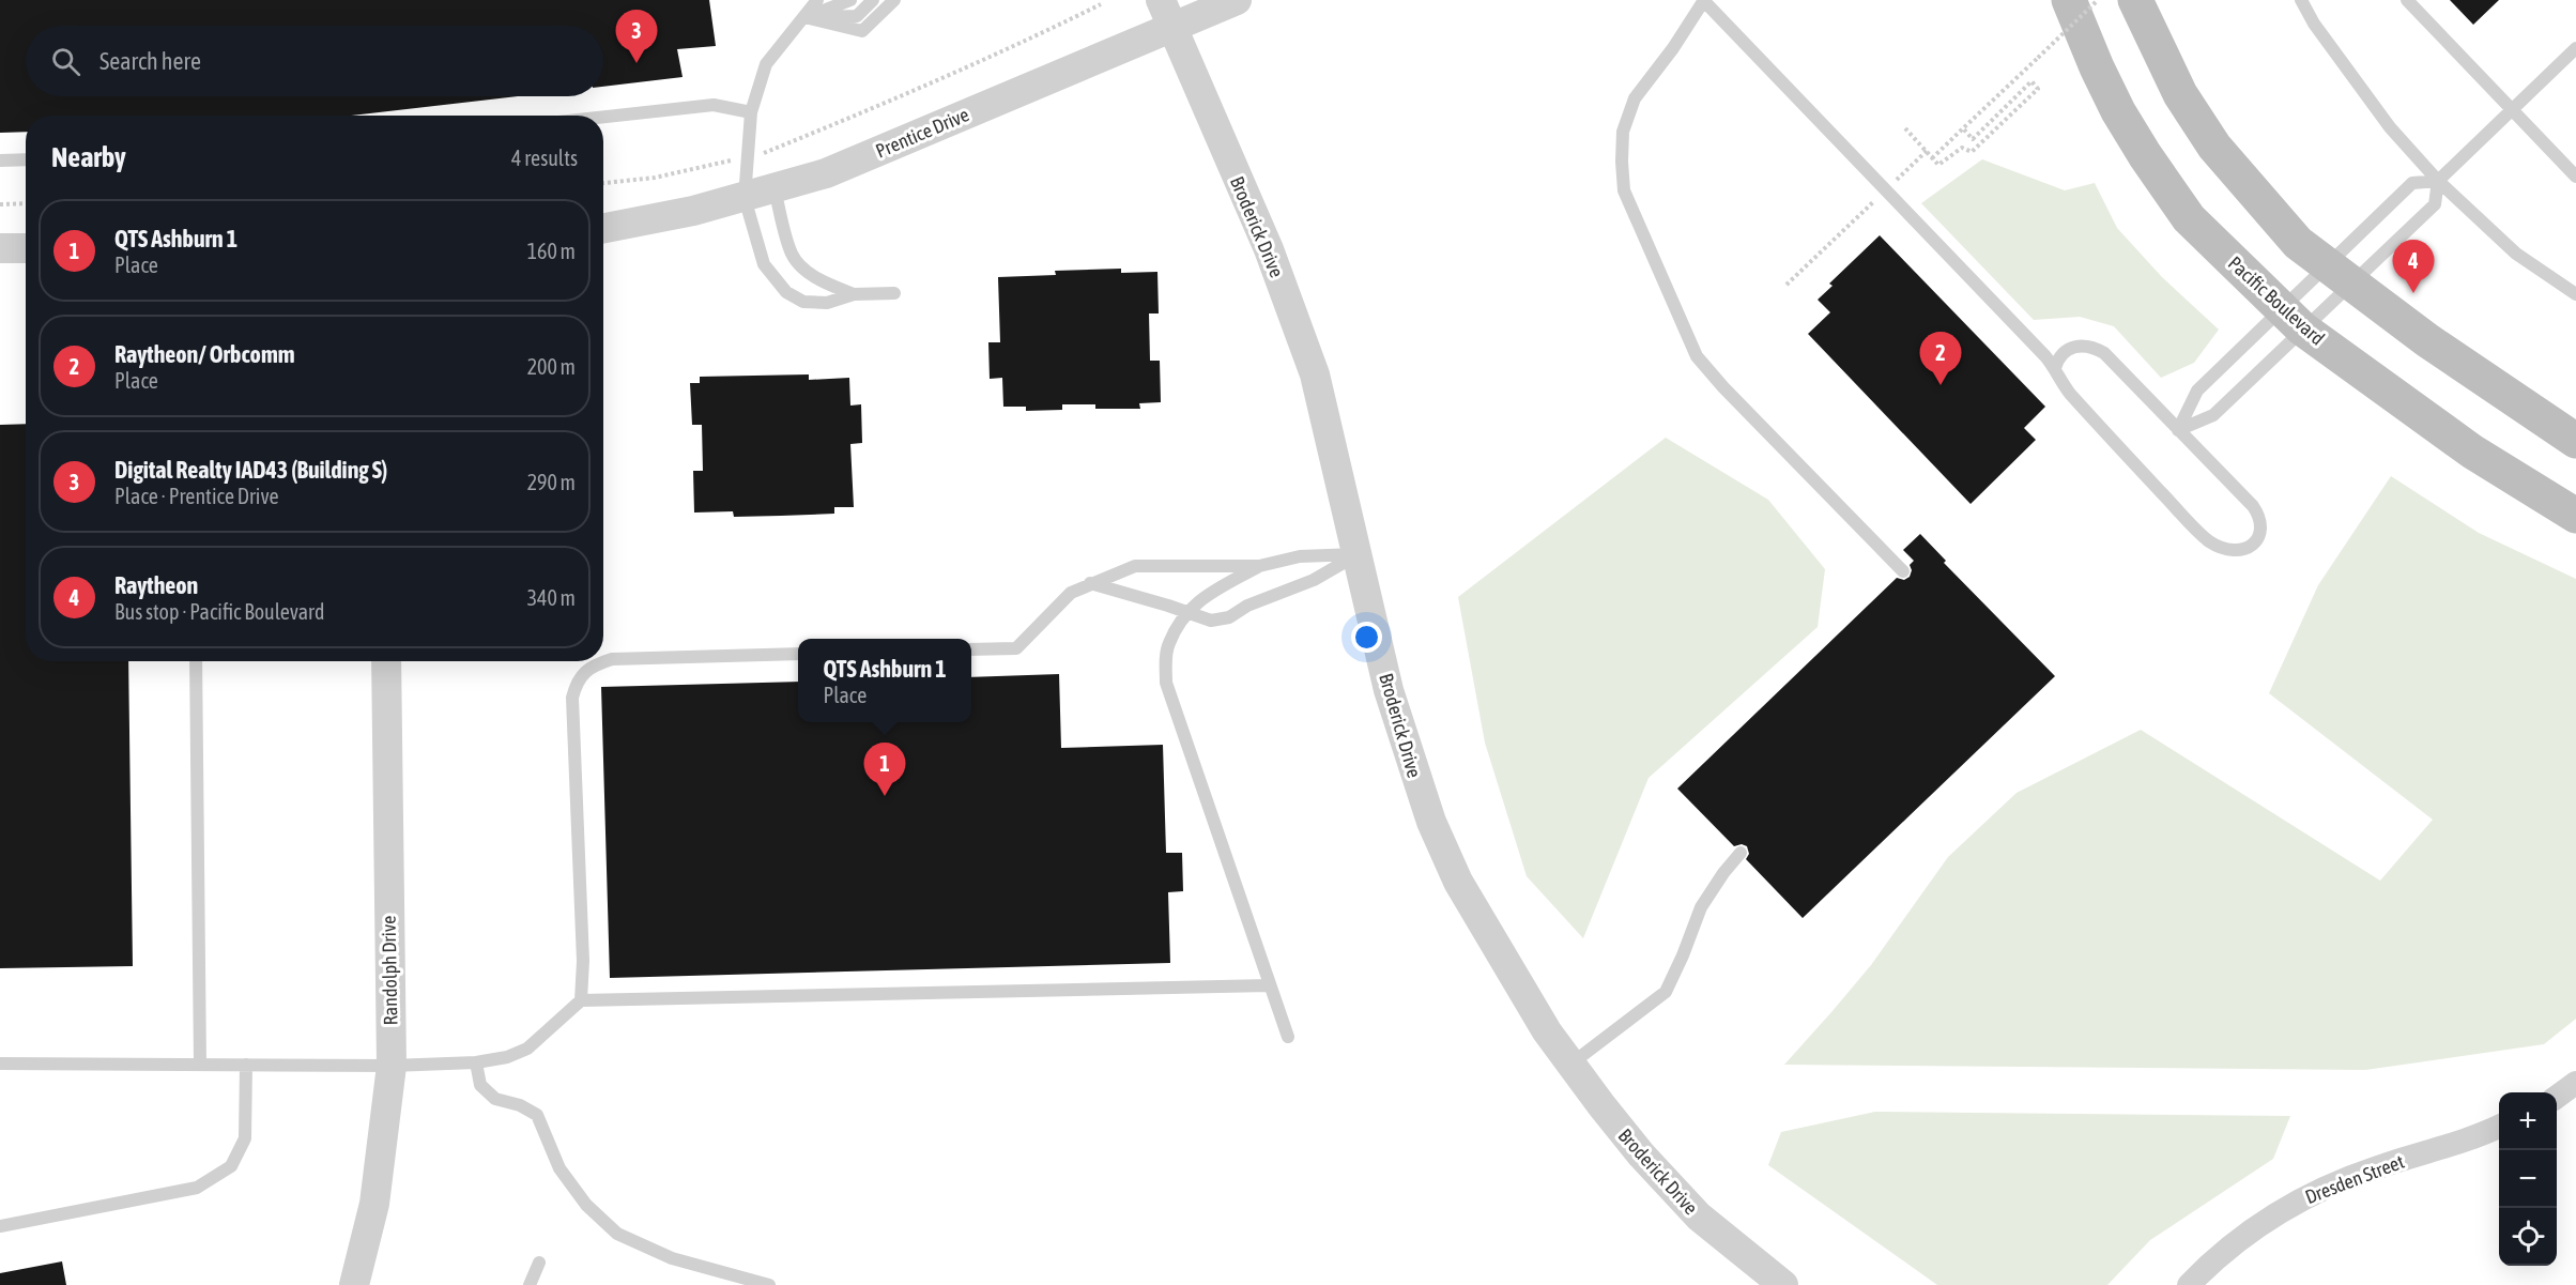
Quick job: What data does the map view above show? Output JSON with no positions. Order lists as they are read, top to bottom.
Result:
{
  "streets": {
    "main road": ["Pacific Boulevard"],
    "street": [
      "Prentice Drive",
      "Broderick Drive",
      "Randolph Drive",
      "Dresden Street"
    ]
  },
  "crossings": [
    ["Prentice Drive", "Broderick Drive"]
  ],
  "page": {
    "pins": [
      "3",
      "4",
      "2",
      "1"
    ],
    "search": "Search here",
    "heading": ["Nearby", "4 results"],
    "list": [
      {
        "mark": "1",
        "name": "QTS Ashburn 1",
        "note": "Place",
        "value": "160 m"
      },
      {
        "mark": "2",
        "name": "Raytheon/ Orbcomm",
        "note": "Place",
        "value": "200 m"
      },
      {
        "mark": "3",
        "name": "Digital Realty IAD43 (Building S)",
        "note": "Place · Prentice Drive",
        "value": "290 m"
      },
      {
        "mark": "4",
        "name": "Raytheon",
        "note": "Bus stop · Pacific Boulevard",
        "value": "340 m"
      }
    ],
    "popup": ["QTS Ashburn 1", "Place"],
    "map_buttons": ["+", "−"]
  }
}
